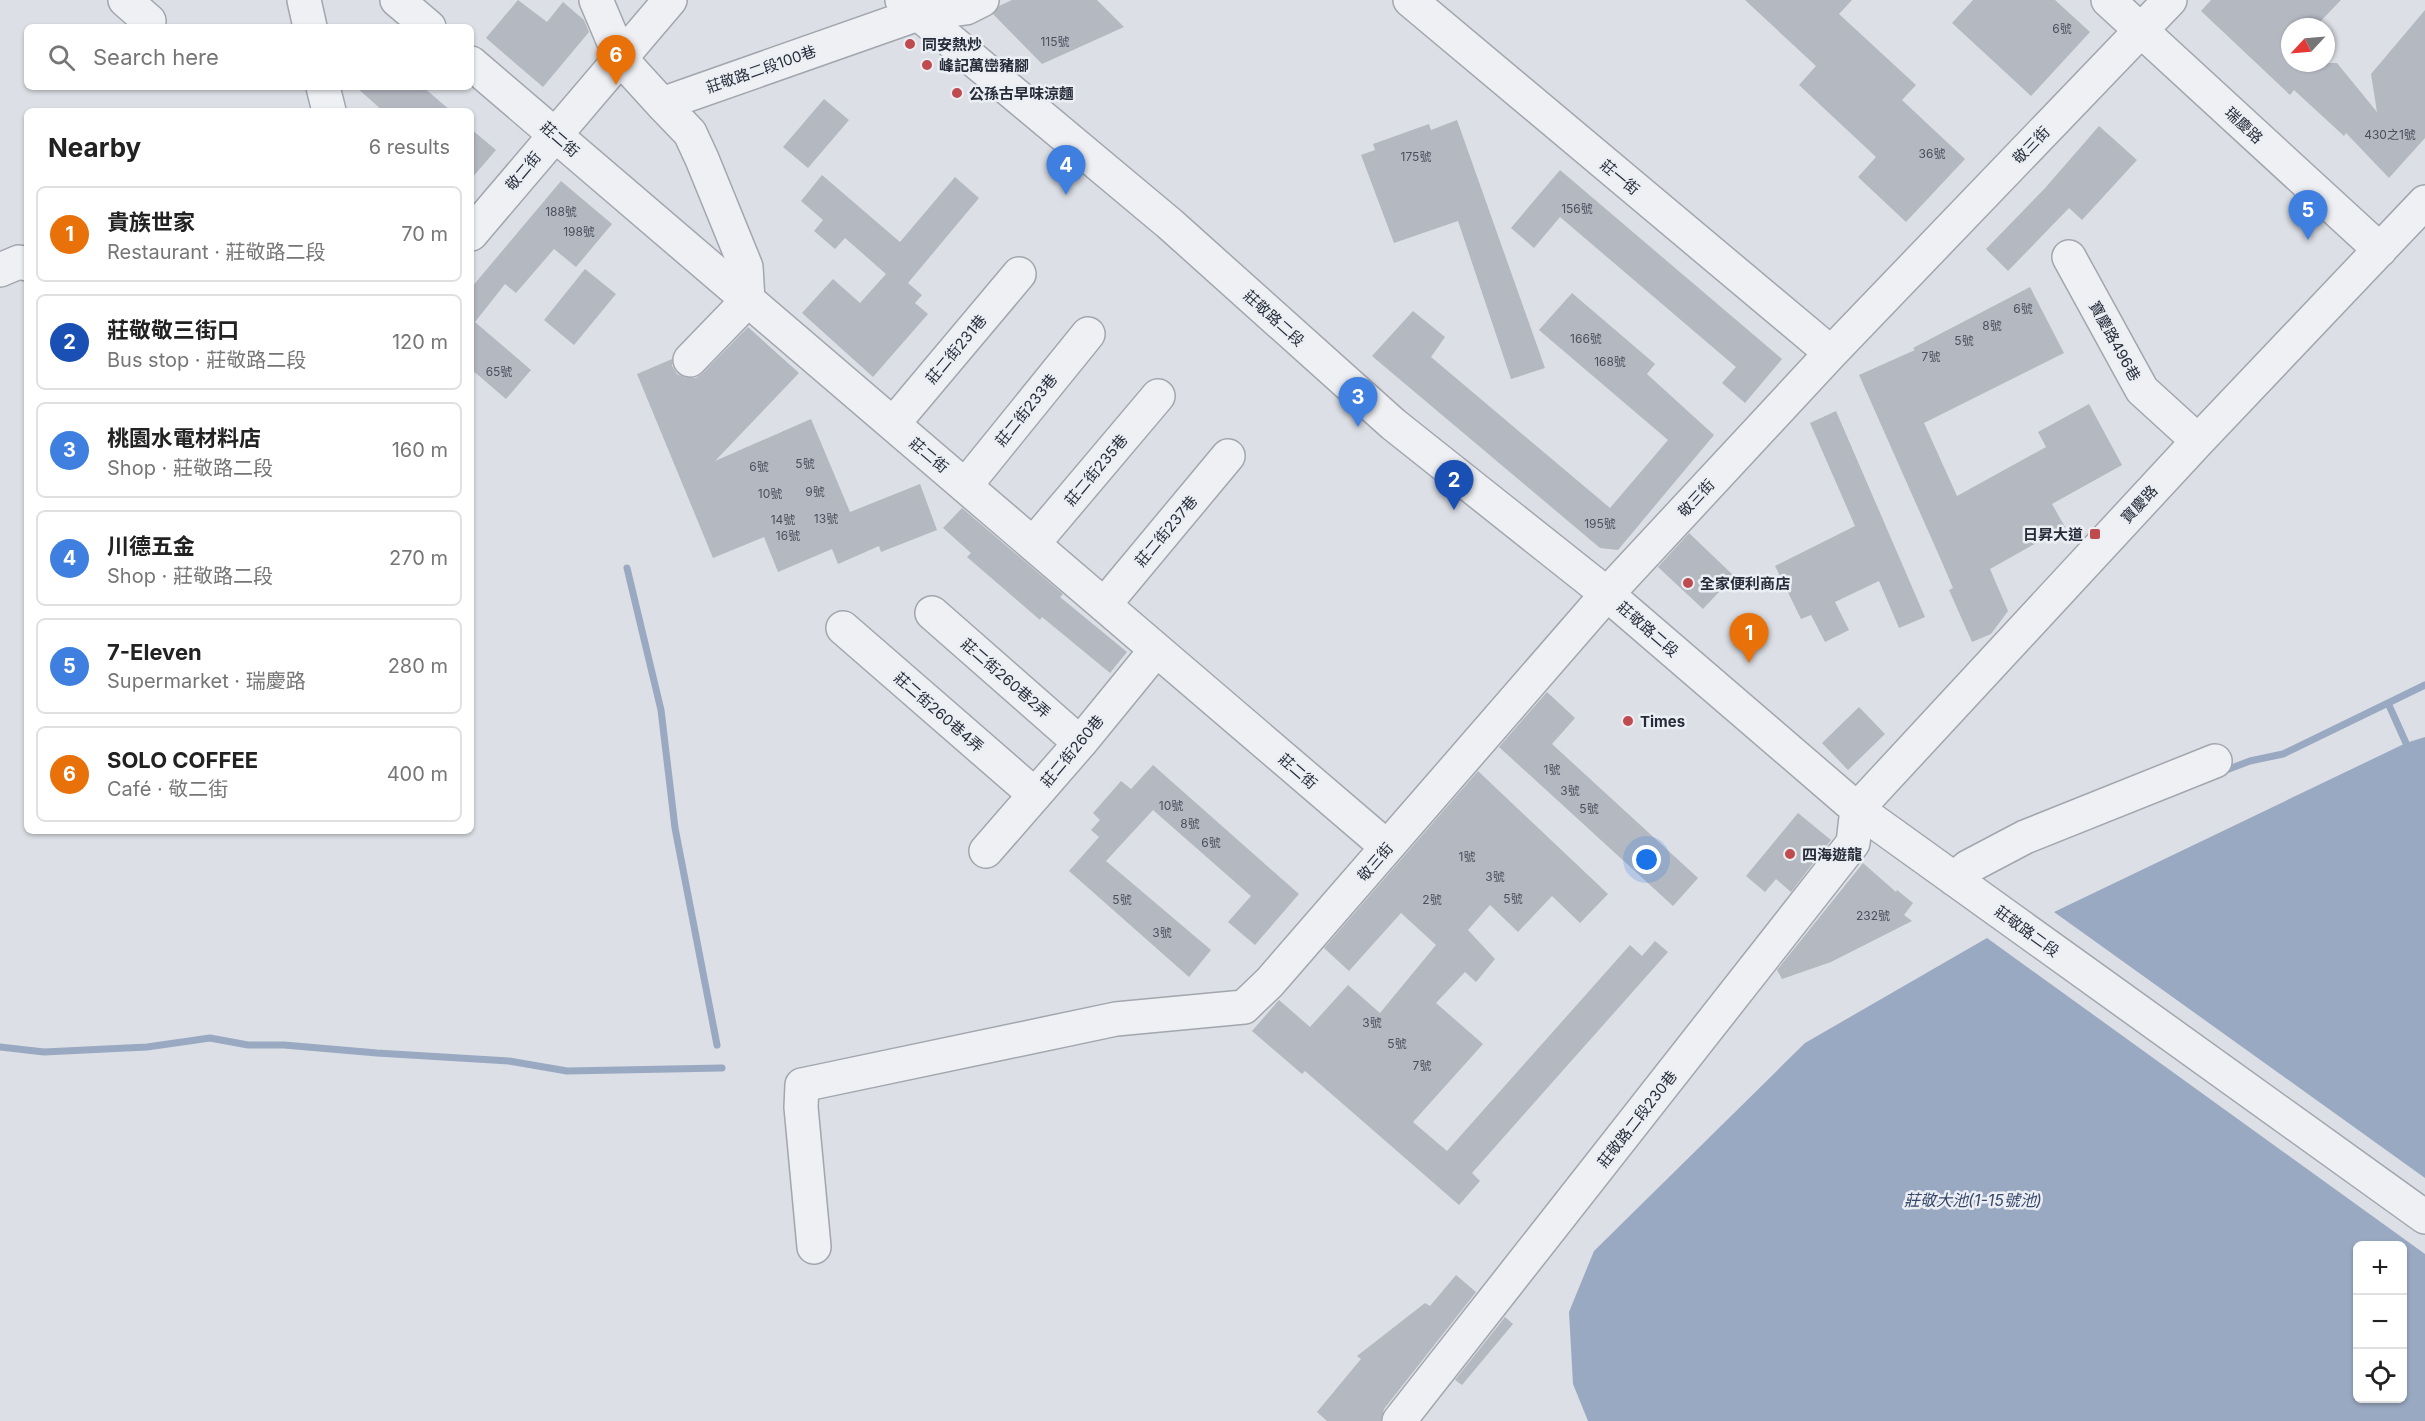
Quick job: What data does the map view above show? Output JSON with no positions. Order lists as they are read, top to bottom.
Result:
{
  "streets": {
    "street": [
      "莊敬路二段100巷",
      "瑞慶路",
      "莊二街",
      "敬三街",
      "敬二街",
      "莊一街",
      "莊敬路二段",
      "寶慶路496巷",
      "莊二街231巷",
      "莊二街233巷",
      "莊二街235巷",
      "寶慶路",
      "莊二街237巷",
      "莊二街260巷2弄",
      "莊二街260巷4弄",
      "莊二街260巷",
      "莊敬路二段230巷"
    ]
  },
  "crossings": [
    ["莊敬路二段100巷", "莊敬路二段"],
    ["瑞慶路", "敬三街"],
    ["瑞慶路", "寶慶路"],
    ["莊二街", "敬三街"],
    ["莊二街", "敬二街"],
    ["莊二街", "莊二街231巷"],
    ["莊二街", "莊二街233巷"],
    ["莊二街", "莊二街235巷"],
    ["莊二街", "莊二街237巷"],
    ["莊二街", "莊二街260巷"],
    ["敬三街", "莊一街"],
    ["敬三街", "莊敬路二段"],
    ["莊敬路二段", "寶慶路"],
    ["莊敬路二段", "莊敬路二段230巷"],
    ["寶慶路496巷", "寶慶路"],
    ["寶慶路", "莊敬路二段230巷"],
    ["莊二街260巷2弄", "莊二街260巷"],
    ["莊二街260巷4弄", "莊二街260巷"]
  ],
  "water": ["莊敬大池(1-15號池)"],
  "places": {
    "other": [
      "同安熱炒",
      "峰記萬巒豬腳",
      "公孫古早味涼麵",
      "全家便利商店",
      "Times",
      "四海遊龍"
    ],
    "transit": ["日昇大道"]
  },
  "house_numbers": [
    "6號",
    "115號",
    "430之1號",
    "36號",
    "175號",
    "156號",
    "188號",
    "198號",
    "6號",
    "8號",
    "166號",
    "5號",
    "7號",
    "168號",
    "65號",
    "5號",
    "6號",
    "9號",
    "10號",
    "13號",
    "14號",
    "195號",
    "16號",
    "1號",
    "3號",
    "10號",
    "5號",
    "8號",
    "6號",
    "1號",
    "3號",
    "5號",
    "5號",
    "2號",
    "232號",
    "3號",
    "3號",
    "5號",
    "7號"
  ],
  "north": "bottom left",
  "page": {
    "search": "Search here",
    "pins": [
      "6",
      "4",
      "5",
      "3",
      "2",
      "1"
    ],
    "heading": ["Nearby", "6 results"],
    "list": [
      {
        "mark": "1",
        "name": "貴族世家",
        "note": "Restaurant · 莊敬路二段",
        "value": "70 m"
      },
      {
        "mark": "2",
        "name": "莊敬敬三街口",
        "note": "Bus stop · 莊敬路二段",
        "value": "120 m"
      },
      {
        "mark": "3",
        "name": "桃園水電材料店",
        "note": "Shop · 莊敬路二段",
        "value": "160 m"
      },
      {
        "mark": "4",
        "name": "川德五金",
        "note": "Shop · 莊敬路二段",
        "value": "270 m"
      },
      {
        "mark": "5",
        "name": "7-Eleven",
        "note": "Supermarket · 瑞慶路",
        "value": "280 m"
      },
      {
        "mark": "6",
        "name": "SOLO COFFEE",
        "note": "Café · 敬二街",
        "value": "400 m"
      }
    ],
    "map_buttons": ["+", "−"]
  }
}
